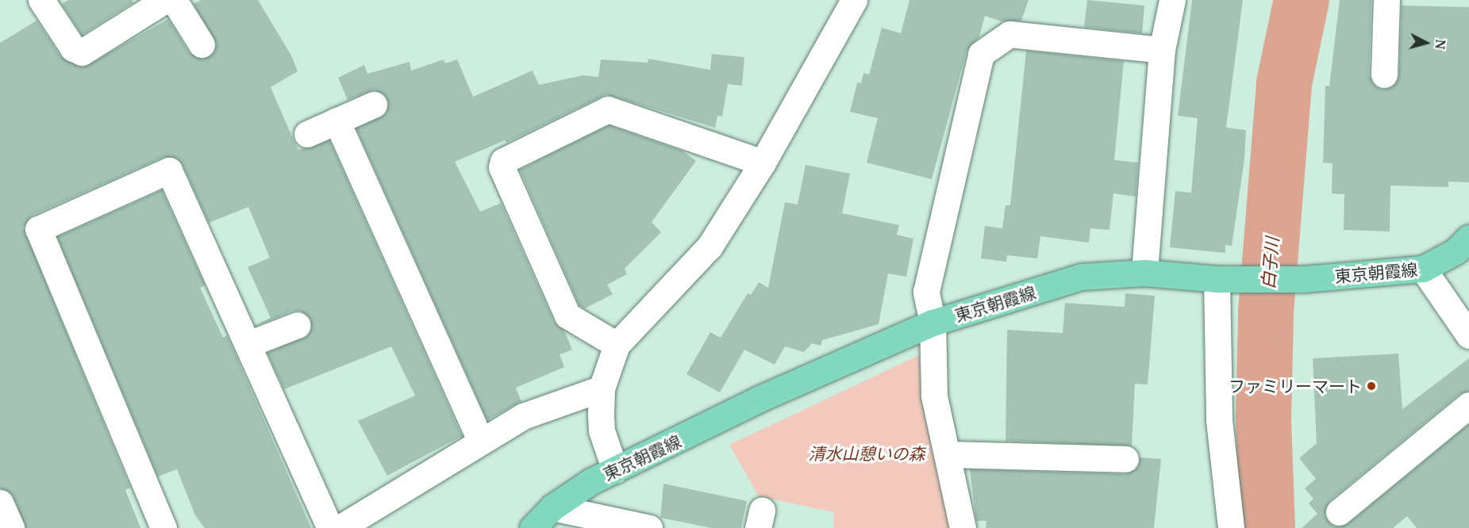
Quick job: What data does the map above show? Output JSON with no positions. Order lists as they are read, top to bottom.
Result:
{
  "streets": {
    "main road": ["東京朝霞線"]
  },
  "water": ["白子川"],
  "parks": ["清水山憩いの森"],
  "places": ["ファミリーマート"],
  "north": "right"
}
